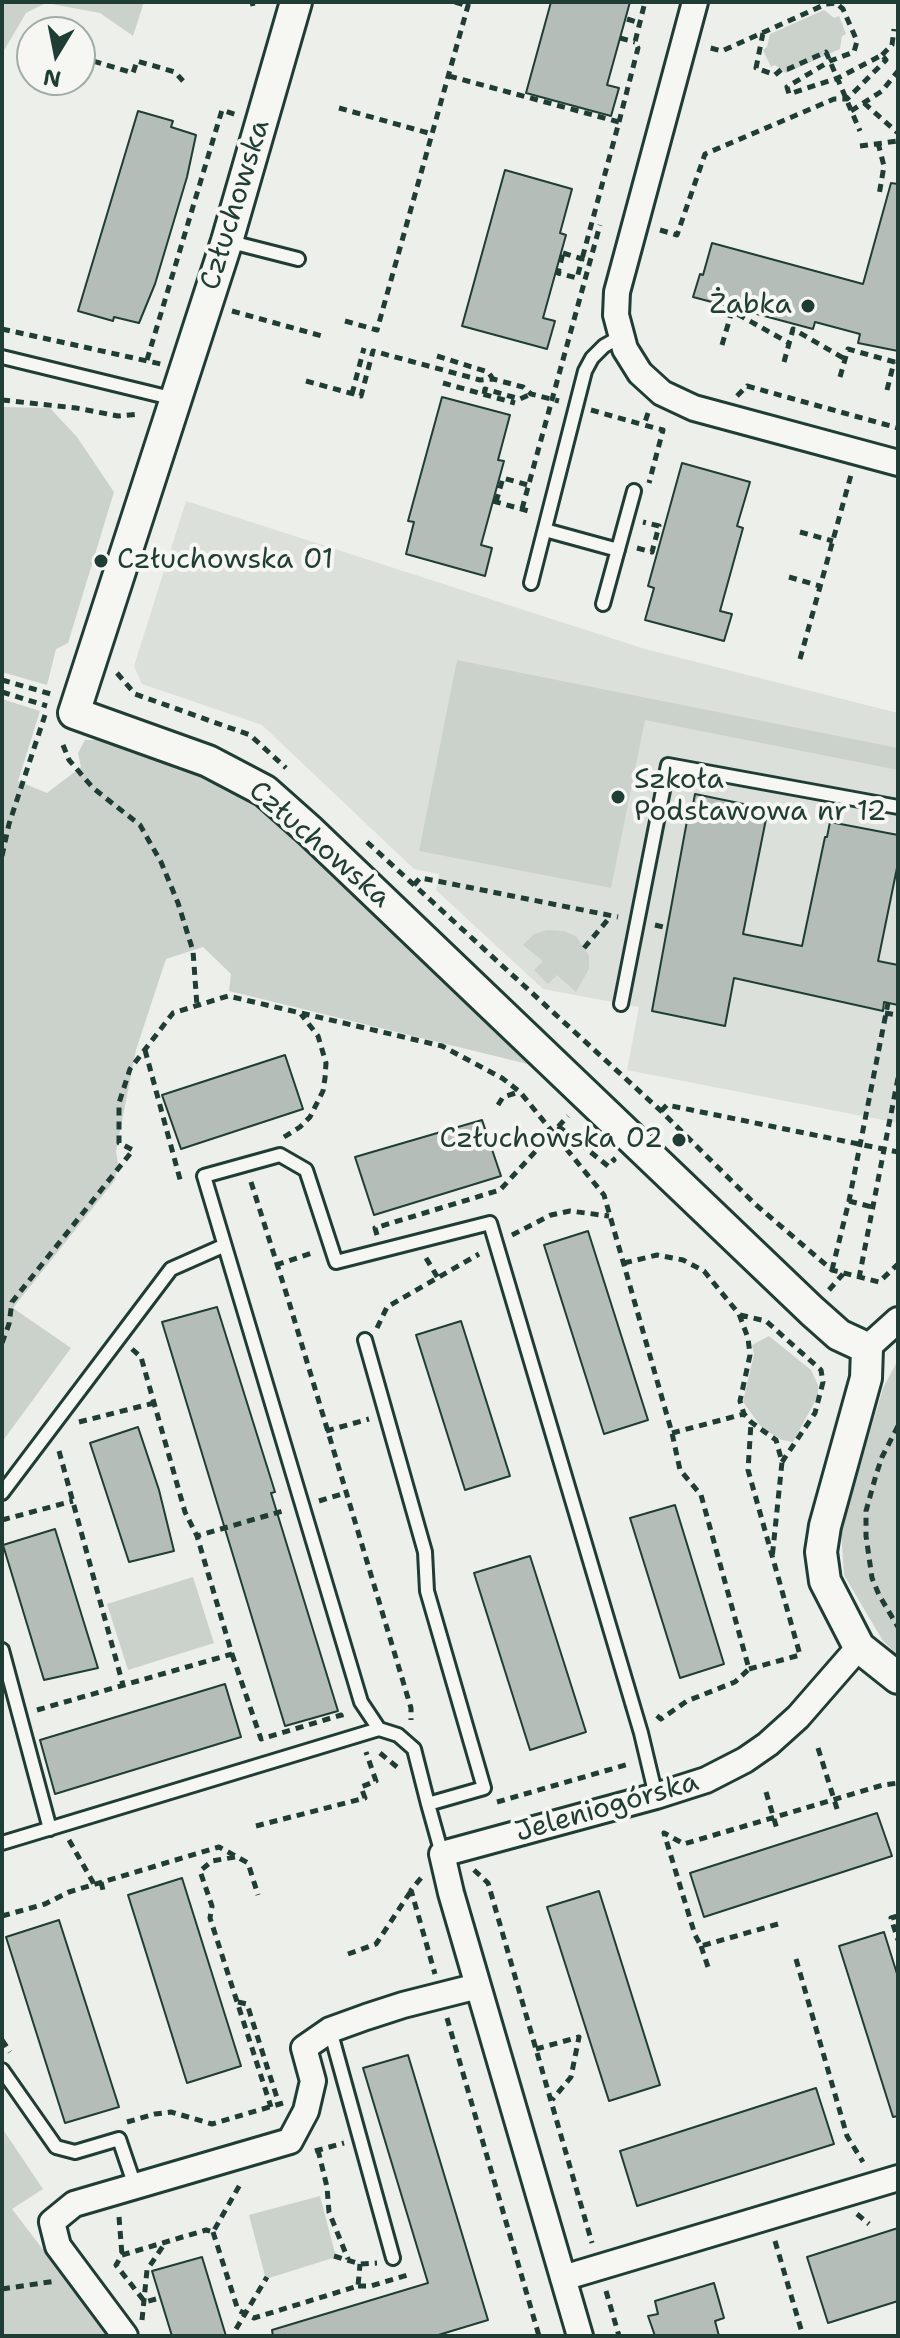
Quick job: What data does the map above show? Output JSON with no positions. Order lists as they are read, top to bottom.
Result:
{
  "streets": {
    "street": ["Człuchowska", "Jeleniogórska"]
  },
  "places": [
    "Żabka",
    "Człuchowska 01",
    "Szkoła Podstawowa nr 12",
    "Człuchowska 02"
  ],
  "north": "bottom"
}
